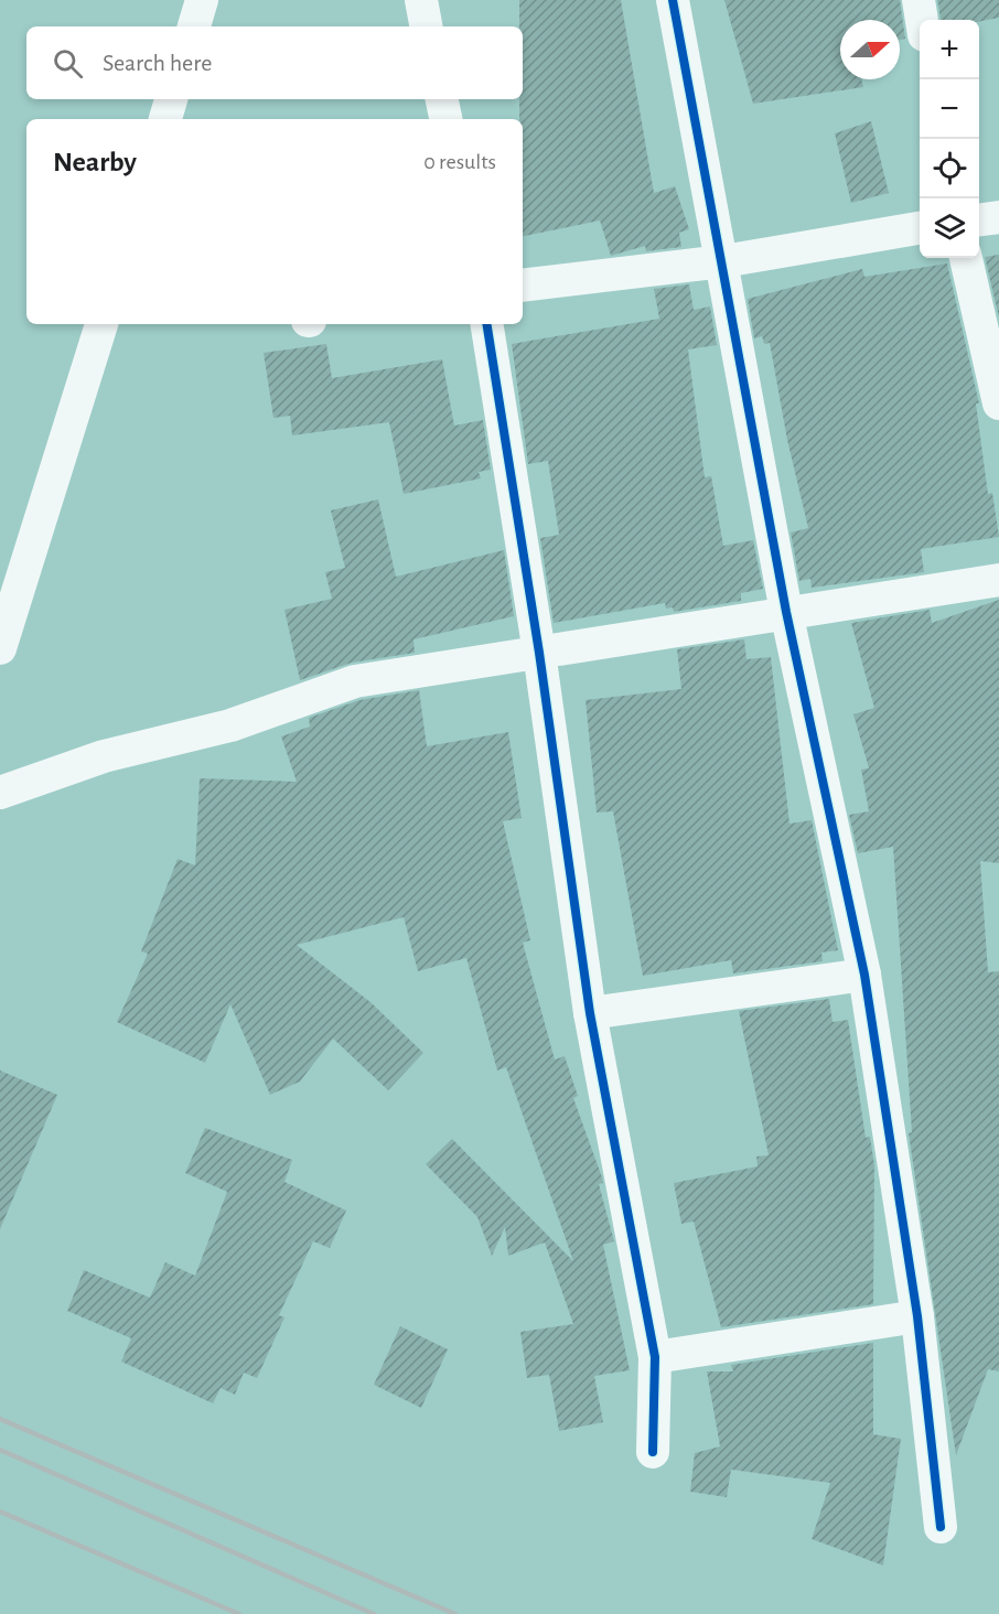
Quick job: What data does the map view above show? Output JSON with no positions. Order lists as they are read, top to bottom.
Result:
{
  "north": "right",
  "page": {
    "map_buttons": ["+", "−"],
    "search": "Search here",
    "heading": ["Nearby", "0 results"]
  }
}
